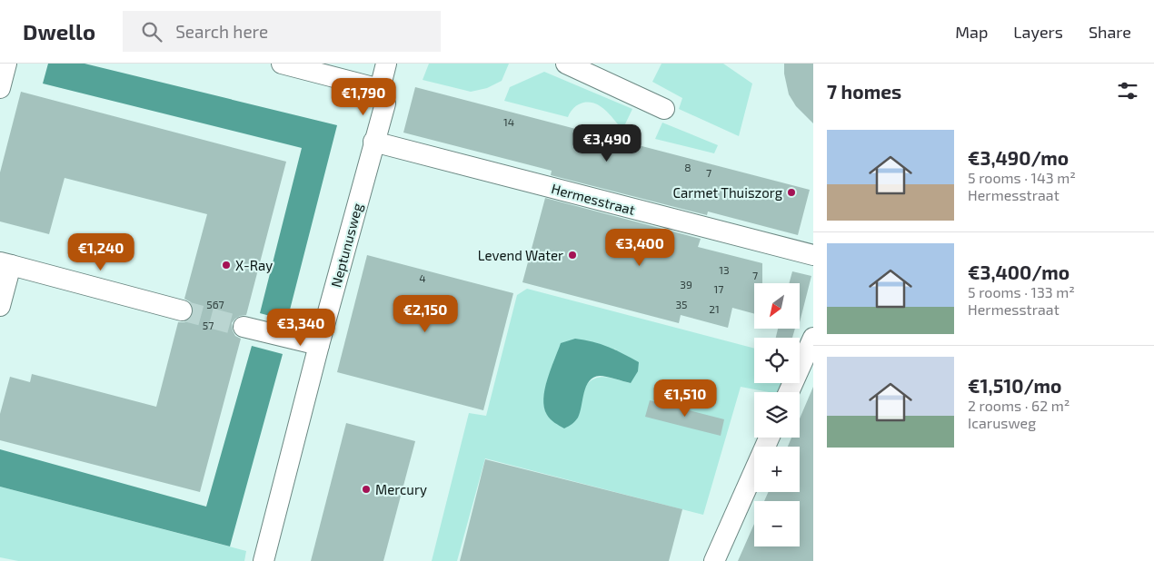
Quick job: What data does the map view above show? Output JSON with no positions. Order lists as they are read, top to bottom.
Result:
{
  "streets": {
    "street": ["Hermesstraat", "Neptunusweg"]
  },
  "crossings": [
    ["Hermesstraat", "Neptunusweg"]
  ],
  "places": [
    "Carmet Thuiszorg",
    "Levend Water",
    "X-Ray",
    "Mercury"
  ],
  "house_numbers": [
    "14",
    "8",
    "7",
    "13",
    "7",
    "4",
    "39",
    "17",
    "567",
    "35",
    "21",
    "57"
  ],
  "north": "bottom left",
  "page": {
    "header": "Dwello",
    "search": "Search here",
    "nav": ["Map", "Layers", "Share"],
    "heading": "7 homes",
    "price": [
      "€1,790",
      "€3,490",
      "€3,400",
      "€1,240",
      "€2,150",
      "€3,340",
      "€1,510"
    ],
    "list": [
      {
        "name": "€3,490/mo",
        "note": "5 rooms · 143 m² · Hermesstraat"
      },
      {
        "name": "€3,400/mo",
        "note": "5 rooms · 133 m² · Hermesstraat"
      },
      {
        "name": "€1,510/mo",
        "note": "2 rooms · 62 m² · Icarusweg"
      }
    ],
    "map_buttons": ["+", "−"]
  }
}
